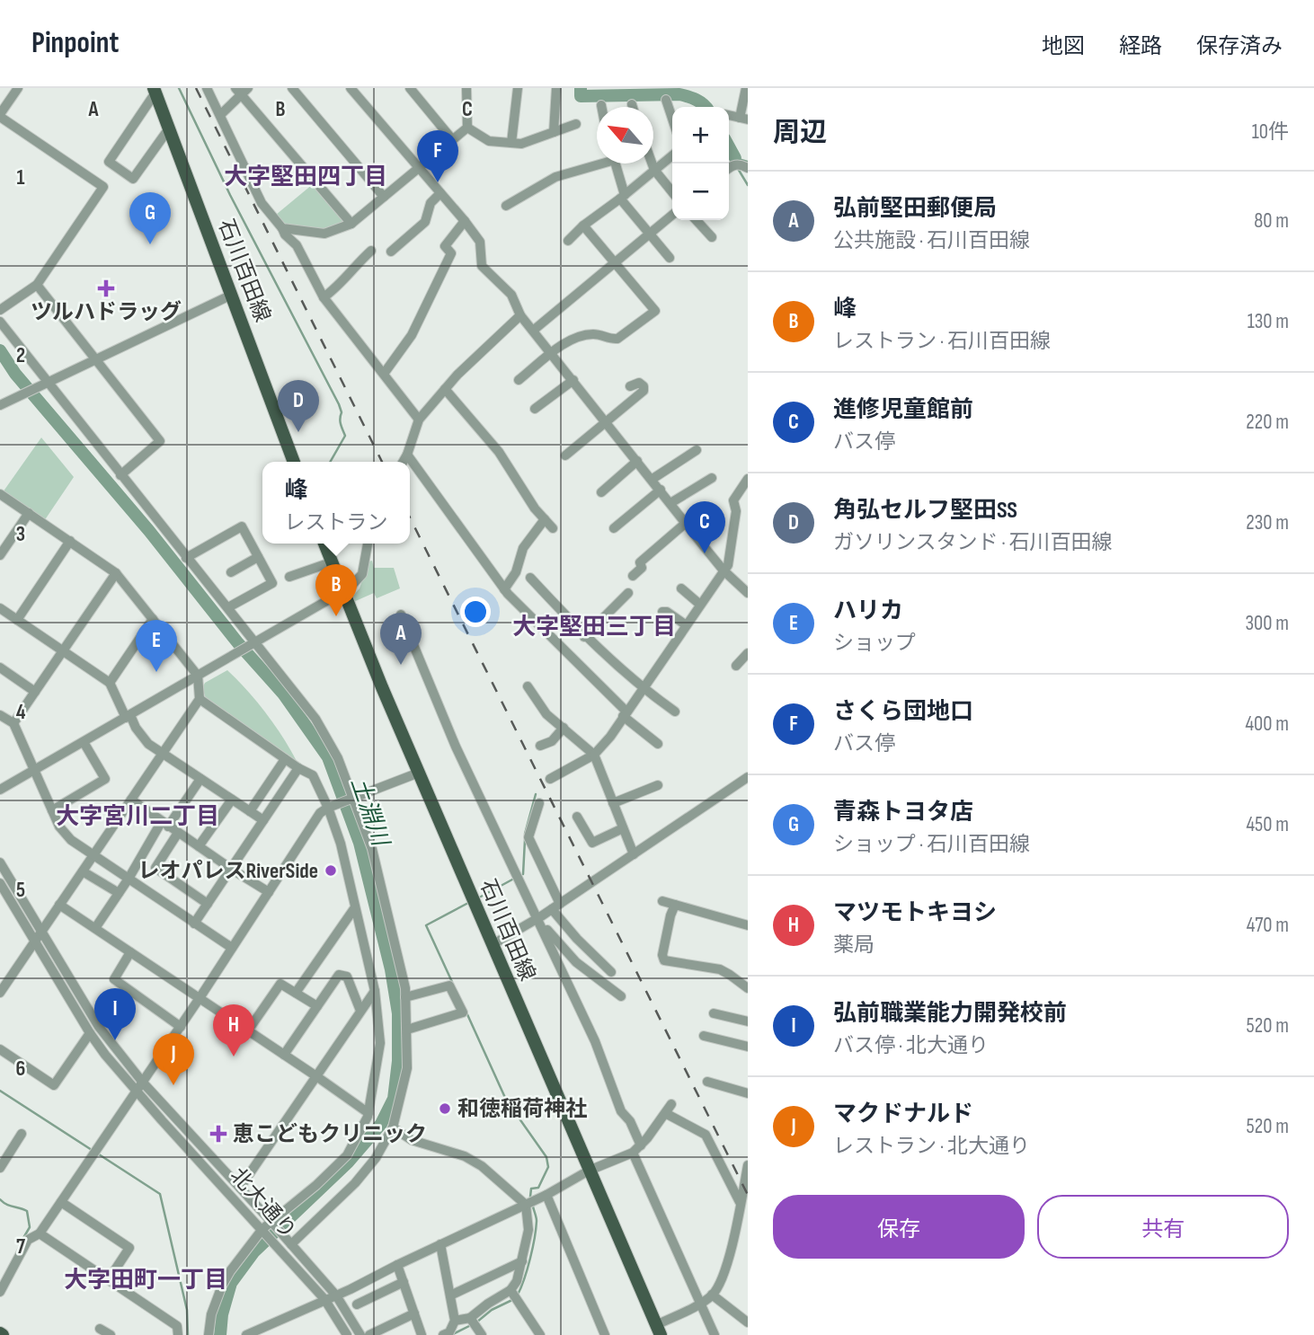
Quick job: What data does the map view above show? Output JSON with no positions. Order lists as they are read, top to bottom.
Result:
{
  "streets": {
    "main road": ["石川百田線"],
    "street": ["北大通り"]
  },
  "districts": [
    "大字堅田四丁目",
    "大字堅田三丁目",
    "大字宮川二丁目",
    "大字田町一丁目"
  ],
  "water": ["土淵川"],
  "places": {
    "health": ["ツルハドラッグ", "恵こどもクリニック"],
    "other": ["レオパレスRiverSide", "和徳稲荷神社"]
  },
  "north": "top left",
  "page": {
    "header": "Pinpoint",
    "nav": ["地図", "経路", "保存済み"],
    "heading": ["周辺", "10件"],
    "map_buttons": ["+", "−"],
    "pins": [
      "F",
      "G",
      "D",
      "C",
      "B",
      "A",
      "E",
      "I",
      "H",
      "J"
    ],
    "list": [
      {
        "mark": "A",
        "name": "弘前堅田郵便局",
        "note": "公共施設 · 石川百田線",
        "value": "80 m"
      },
      {
        "mark": "B",
        "name": "峰",
        "note": "レストラン · 石川百田線",
        "value": "130 m"
      },
      {
        "mark": "C",
        "name": "進修児童館前",
        "note": "バス停",
        "value": "220 m"
      },
      {
        "mark": "D",
        "name": "角弘セルフ堅田SS",
        "note": "ガソリンスタンド · 石川百田線",
        "value": "230 m"
      },
      {
        "mark": "E",
        "name": "ハリカ",
        "note": "ショップ",
        "value": "300 m"
      },
      {
        "mark": "F",
        "name": "さくら団地口",
        "note": "バス停",
        "value": "400 m"
      },
      {
        "mark": "G",
        "name": "青森トヨタ店",
        "note": "ショップ · 石川百田線",
        "value": "450 m"
      },
      {
        "mark": "H",
        "name": "マツモトキヨシ",
        "note": "薬局",
        "value": "470 m"
      },
      {
        "mark": "I",
        "name": "弘前職業能力開発校前",
        "note": "バス停 · 北大通り",
        "value": "520 m"
      },
      {
        "mark": "J",
        "name": "マクドナルド",
        "note": "レストラン · 北大通り",
        "value": "520 m"
      }
    ],
    "popup": ["峰", "レストラン"],
    "buttons": ["保存", "共有"]
  },
  "grid": {
    "columns": ["A", "B", "C"],
    "rows": [
      "1",
      "2",
      "3",
      "4",
      "5",
      "6",
      "7"
    ]
  }
}
